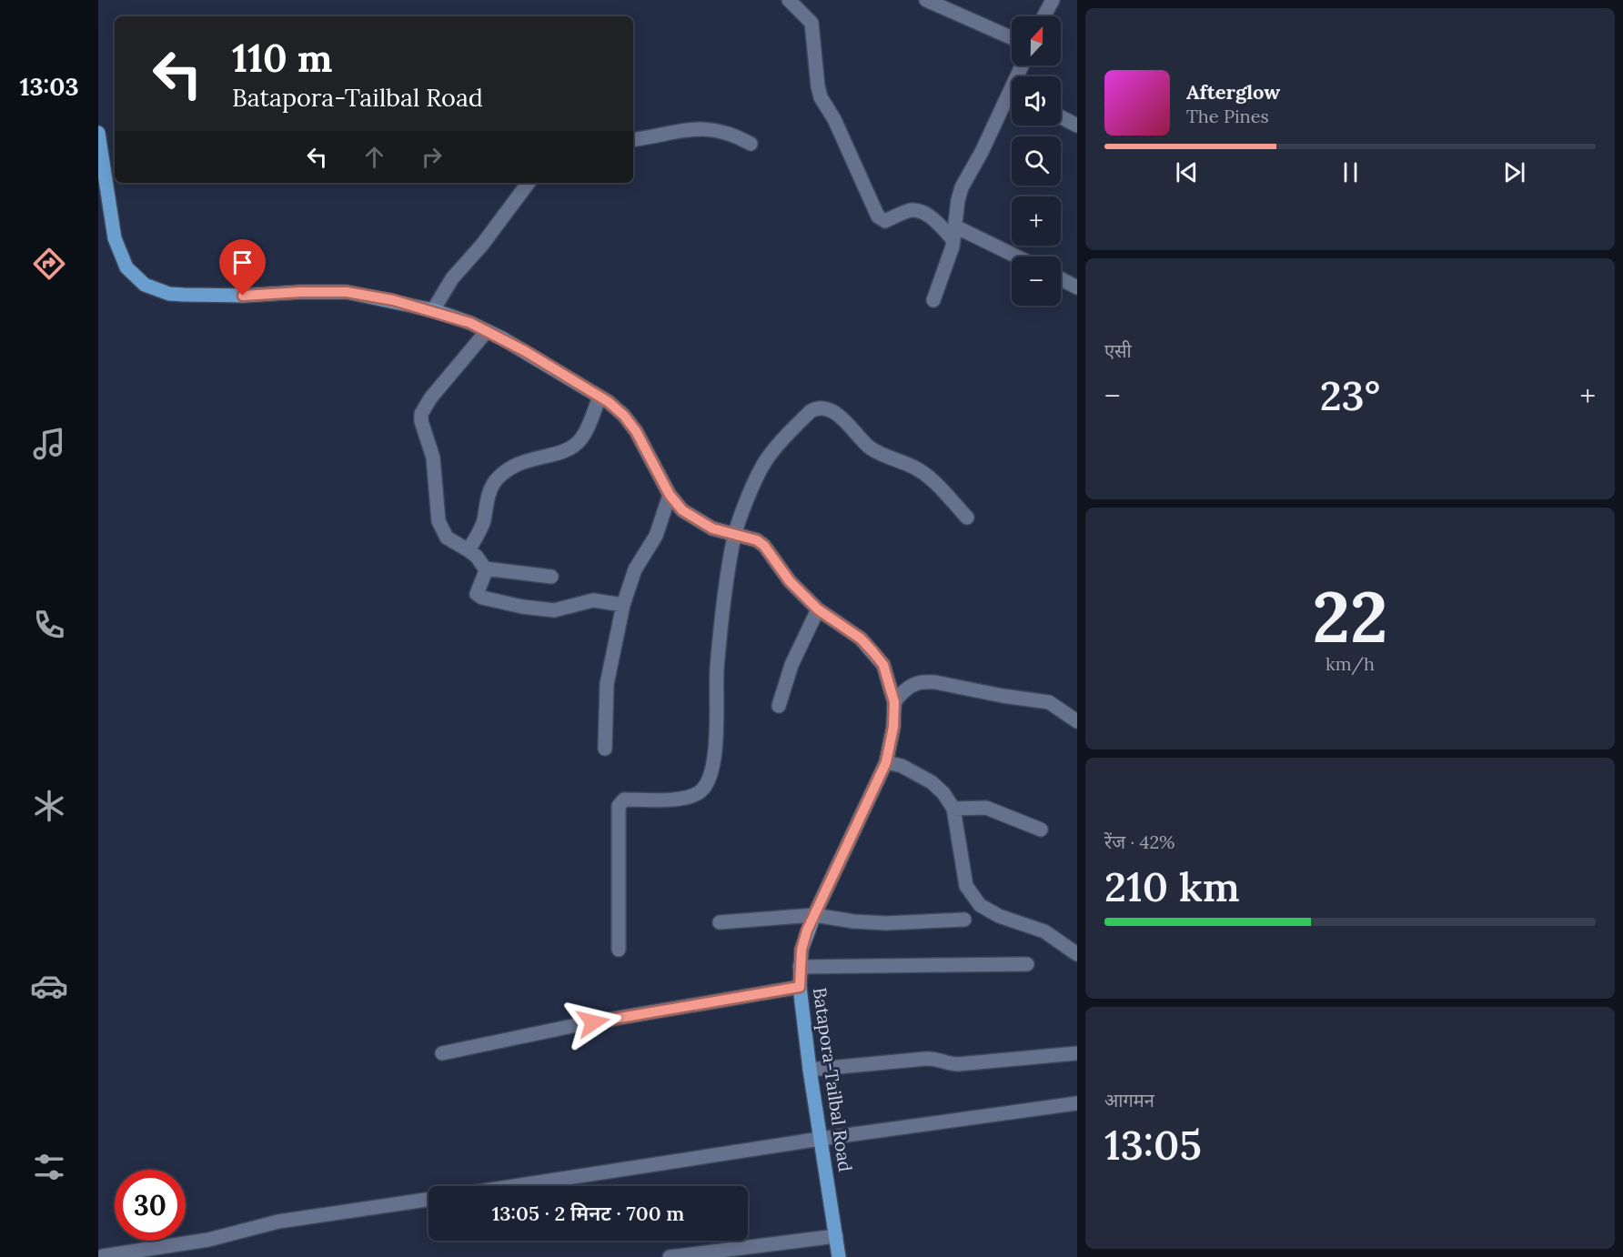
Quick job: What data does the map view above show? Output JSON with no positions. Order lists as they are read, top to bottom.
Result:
{
  "streets": {
    "main road": ["Batapora-Tailbal Road"]
  },
  "north": "top",
  "page": {
    "tabs": "13:03",
    "map_buttons": ["+", "−"],
    "turn": ["110 m", "Batapora-Tailbal Road"],
    "song": ["Afterglow", "The Pines"],
    "tile": [
      "एसी",
      ["22", "km/h"],
      ["रेंज · 42%", "210 km"],
      ["आगमन", "13:05"]
    ],
    "heat": ["−", "23°", "+"],
    "limit": "30",
    "trip": "13:05 · 2 मिनट · 700 m"
  }
}
